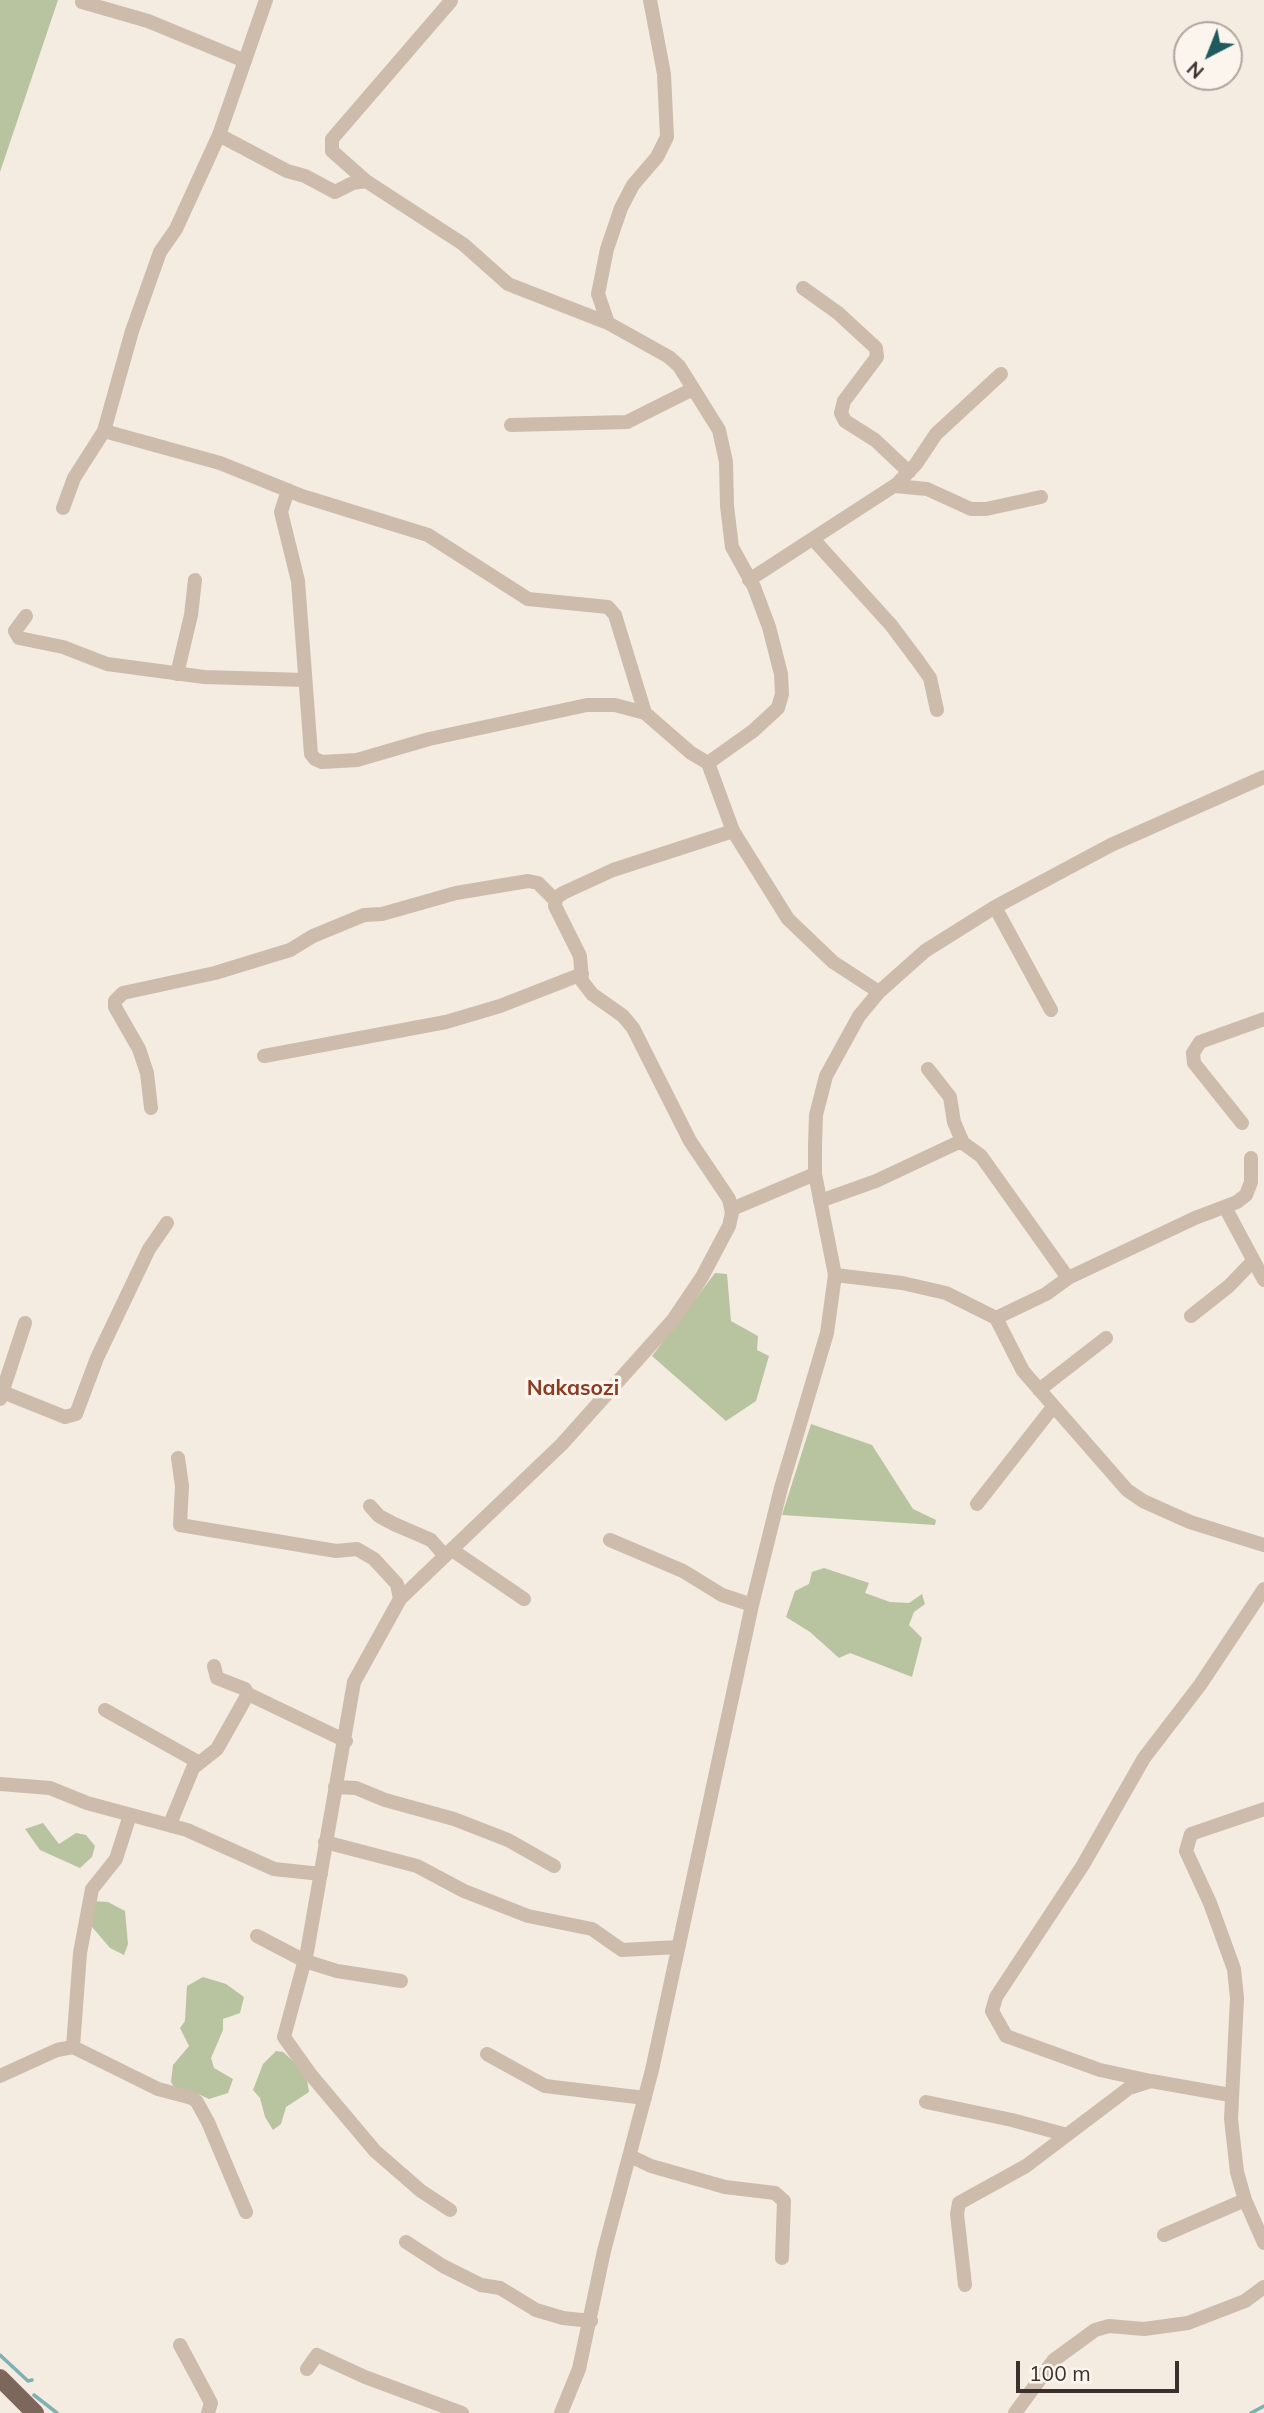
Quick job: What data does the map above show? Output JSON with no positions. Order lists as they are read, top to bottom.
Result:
{
  "districts": ["Nakasozi"],
  "scale_bar": "100 m",
  "north": "bottom left"
}
